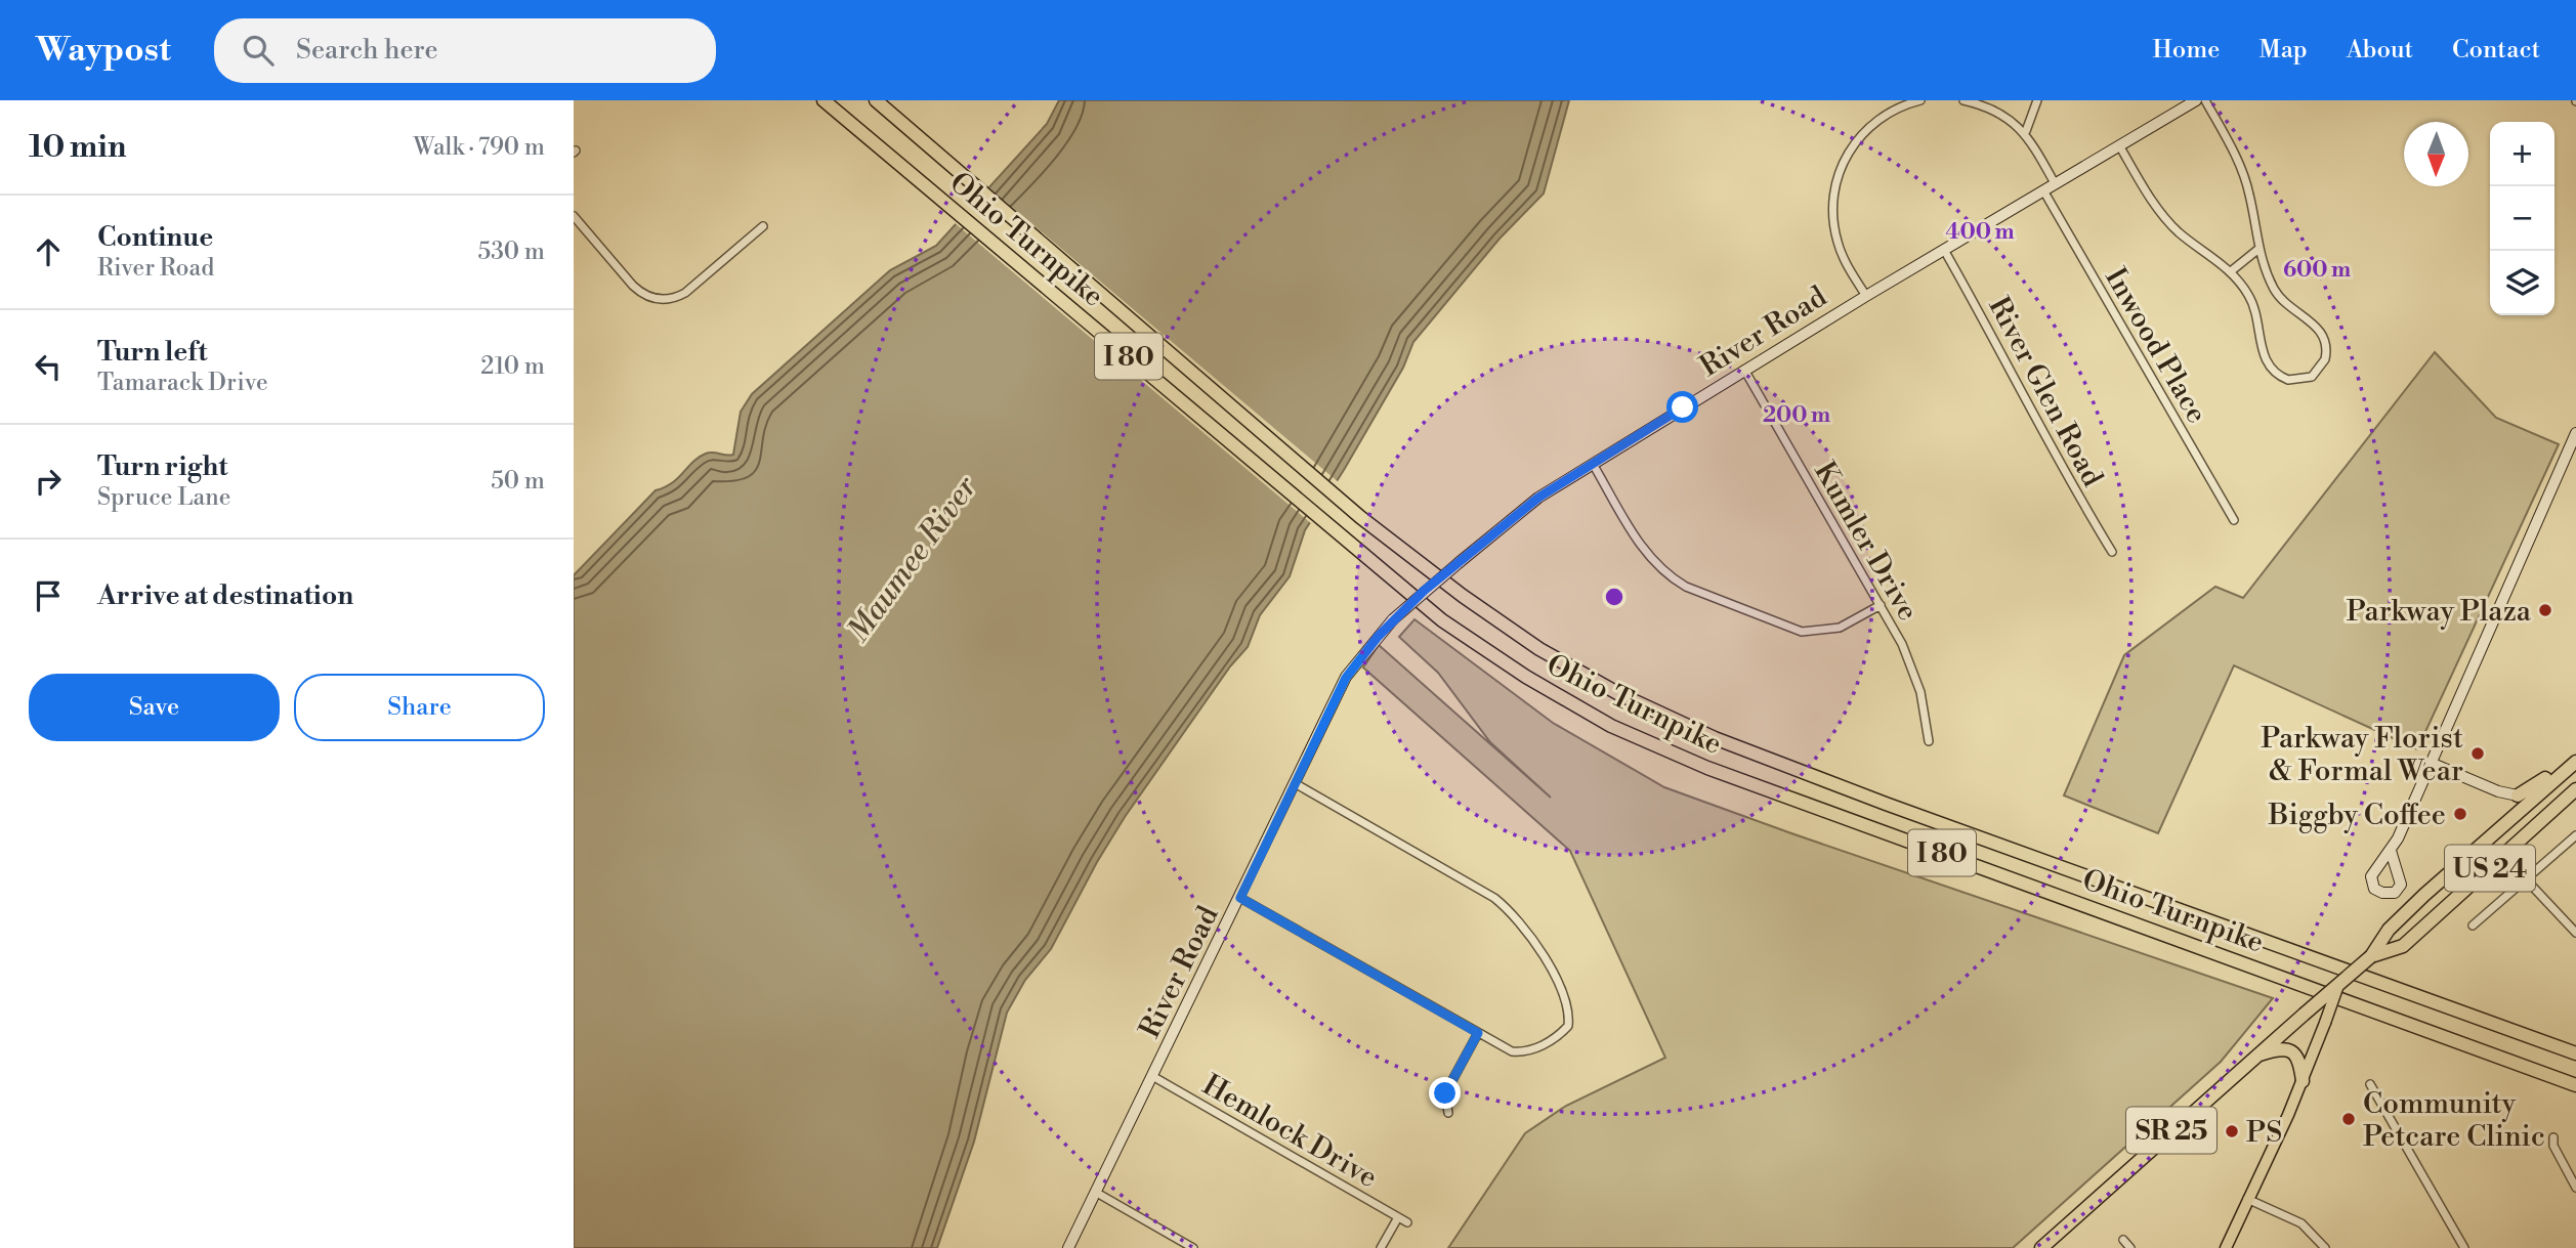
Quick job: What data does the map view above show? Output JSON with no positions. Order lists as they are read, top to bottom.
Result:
{
  "streets": {
    "highway": [
      "Ohio Turnpike",
      "I 80",
      "US 24",
      "SR 25"
    ],
    "street": [
      "River Road",
      "Inwood Place",
      "River Glen Road",
      "Kumler Drive",
      "Hemlock Drive"
    ]
  },
  "crossings": [
    ["River Road", "Inwood Place"],
    ["River Road", "River Glen Road"],
    ["River Road", "Kumler Drive"],
    ["River Road", "Hemlock Drive"],
    ["US 24", "SR 25"]
  ],
  "water": ["Maumee River"],
  "places": [
    "Parkway Plaza",
    "Parkway Florist & Formal Wear",
    "Biggby Coffee",
    "Community Petcare Clinic",
    "PS"
  ],
  "north": "bottom",
  "page": {
    "header": "Waypost",
    "search": "Search here",
    "nav": [
      "Home",
      "Map",
      "About",
      "Contact"
    ],
    "heading": ["10 min", "Walk · 790 m"],
    "map_buttons": ["+", "−"],
    "list": [
      ["Continue", "River Road", "530 m"],
      ["Turn left", "Tamarack Drive", "210 m"],
      ["Turn right", "Spruce Lane", "50 m"],
      "Arrive at destination"
    ],
    "buttons": ["Save", "Share"]
  },
  "rings": ["400 m", "600 m", "200 m"]
}
